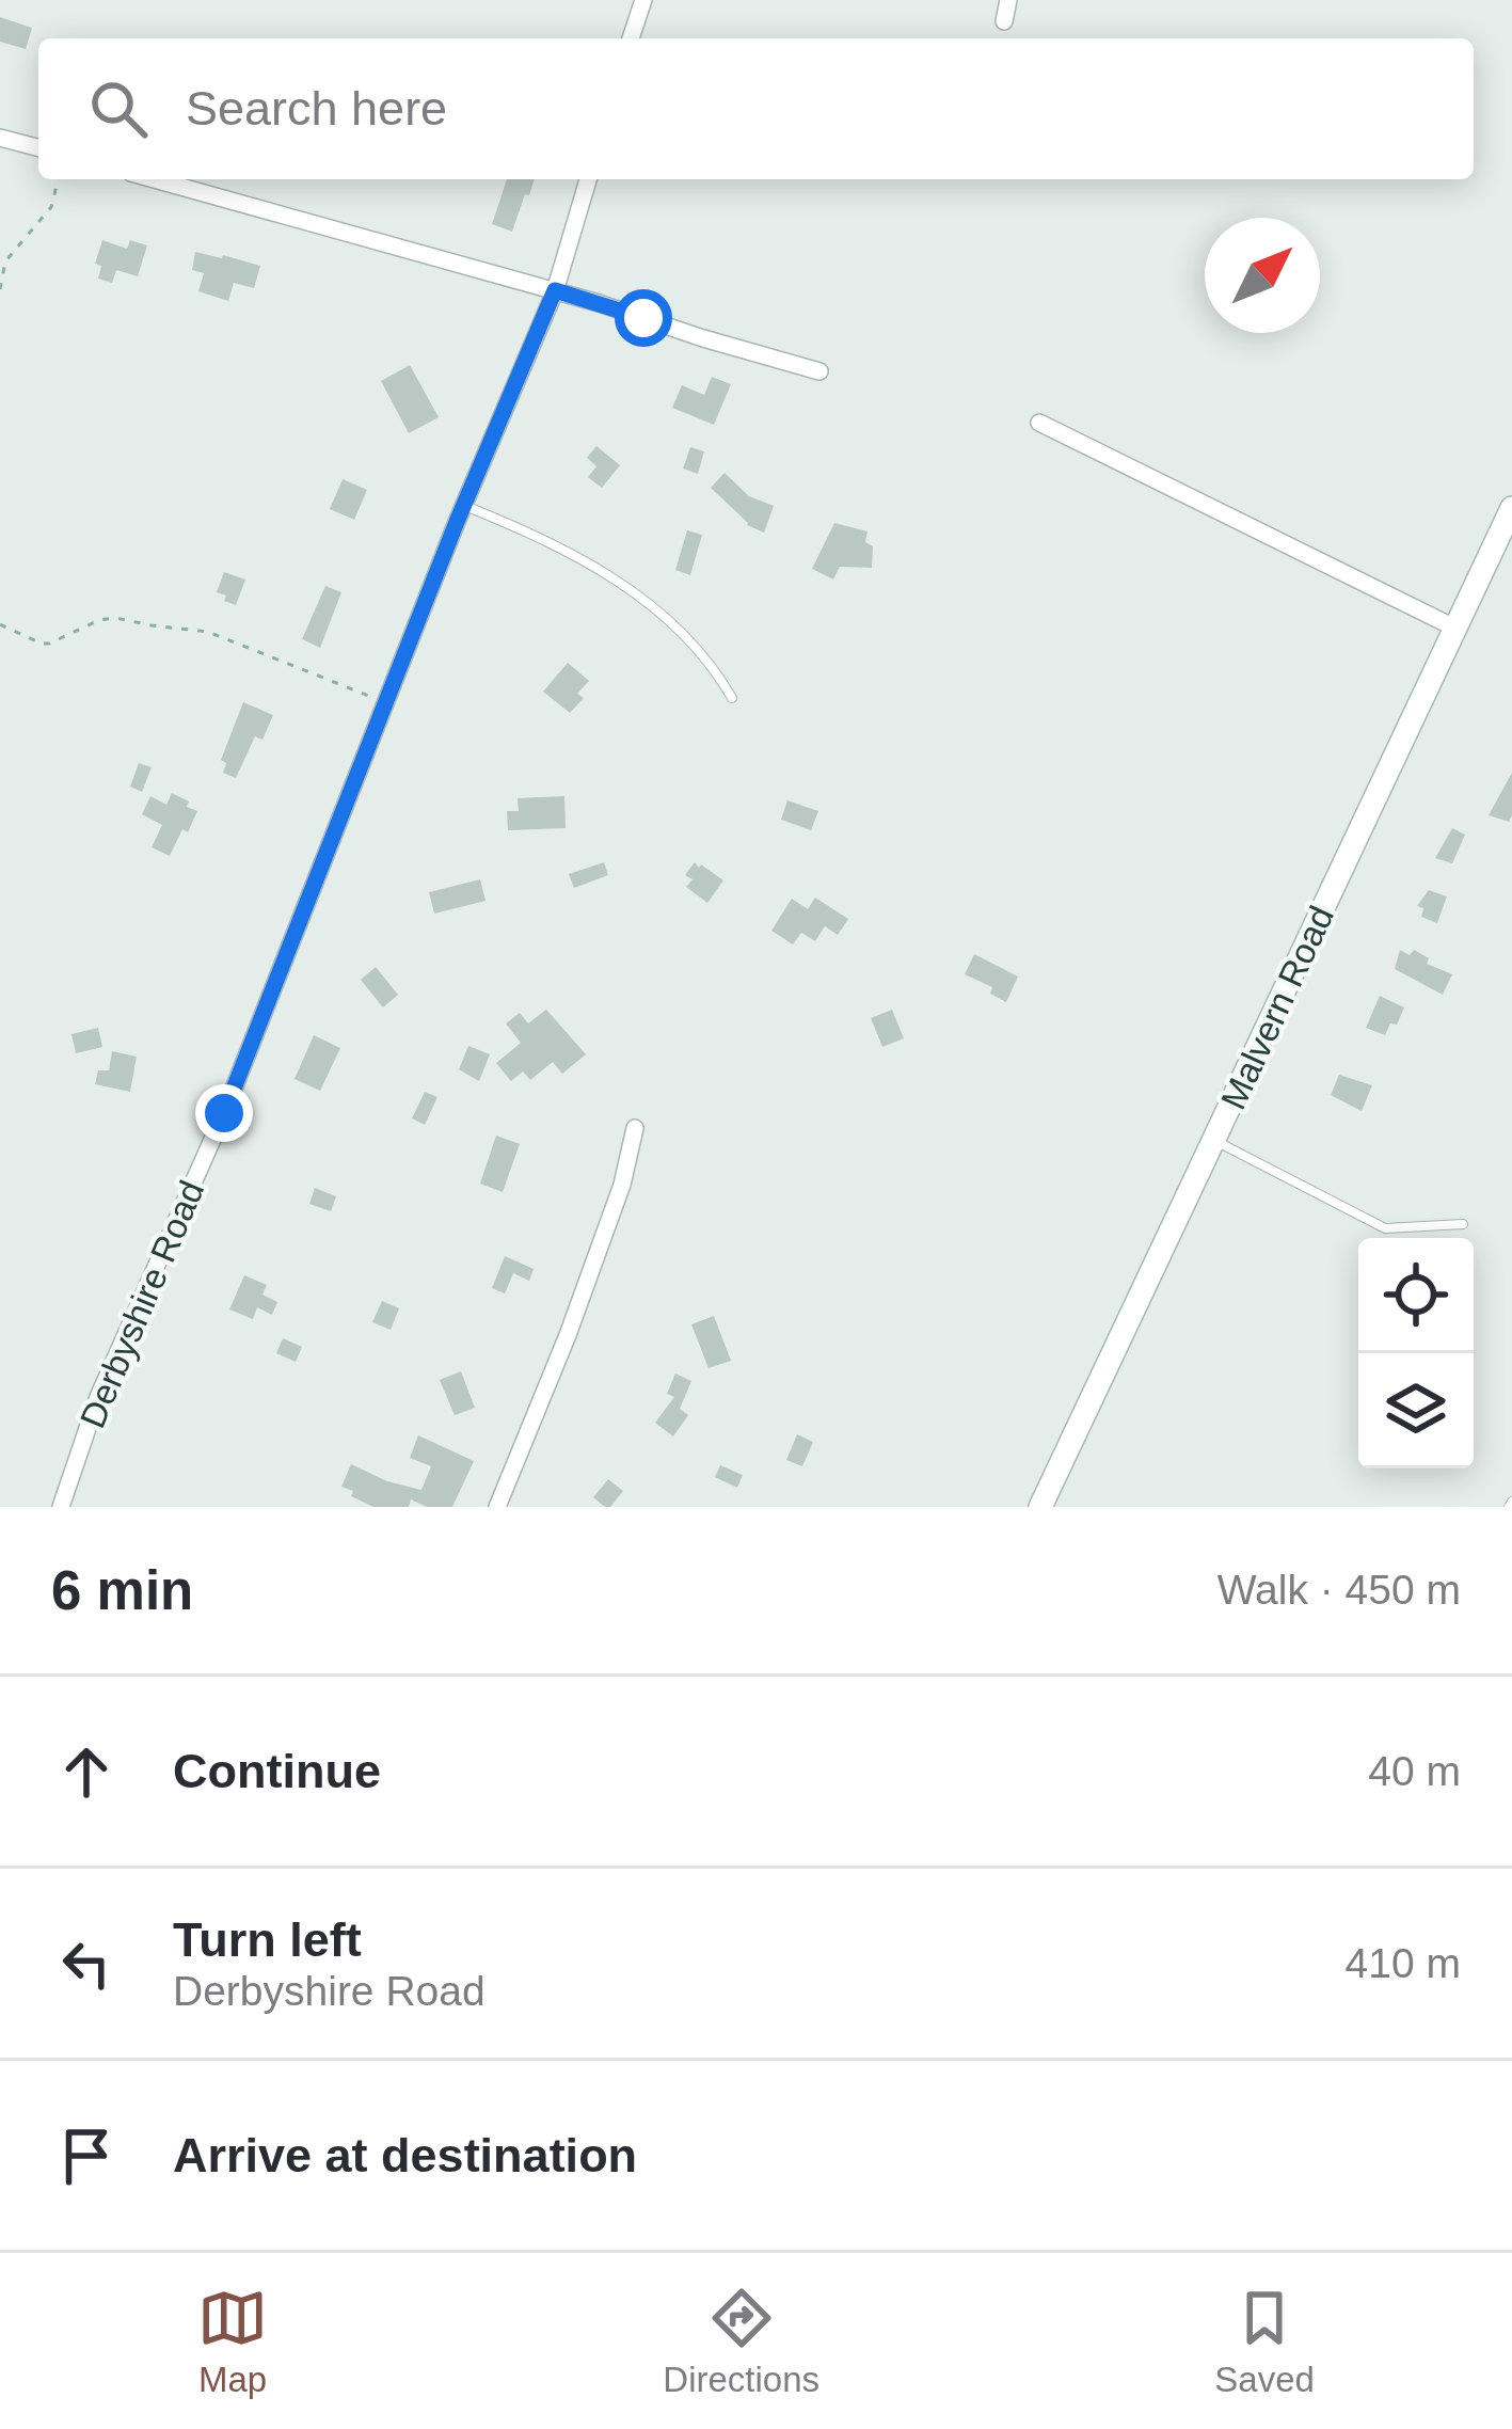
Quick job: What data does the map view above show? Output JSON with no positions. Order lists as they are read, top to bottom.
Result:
{
  "streets": {
    "main road": ["Malvern Road"],
    "street": ["Derbyshire Road"]
  },
  "north": "top right",
  "page": {
    "search": "Search here",
    "heading": ["6 min", "Walk · 450 m"],
    "list": [
      ["Continue", "40 m"],
      ["Turn left", "Derbyshire Road", "410 m"],
      "Arrive at destination"
    ],
    "nav": ["Map", "Directions", "Saved"]
  }
}
